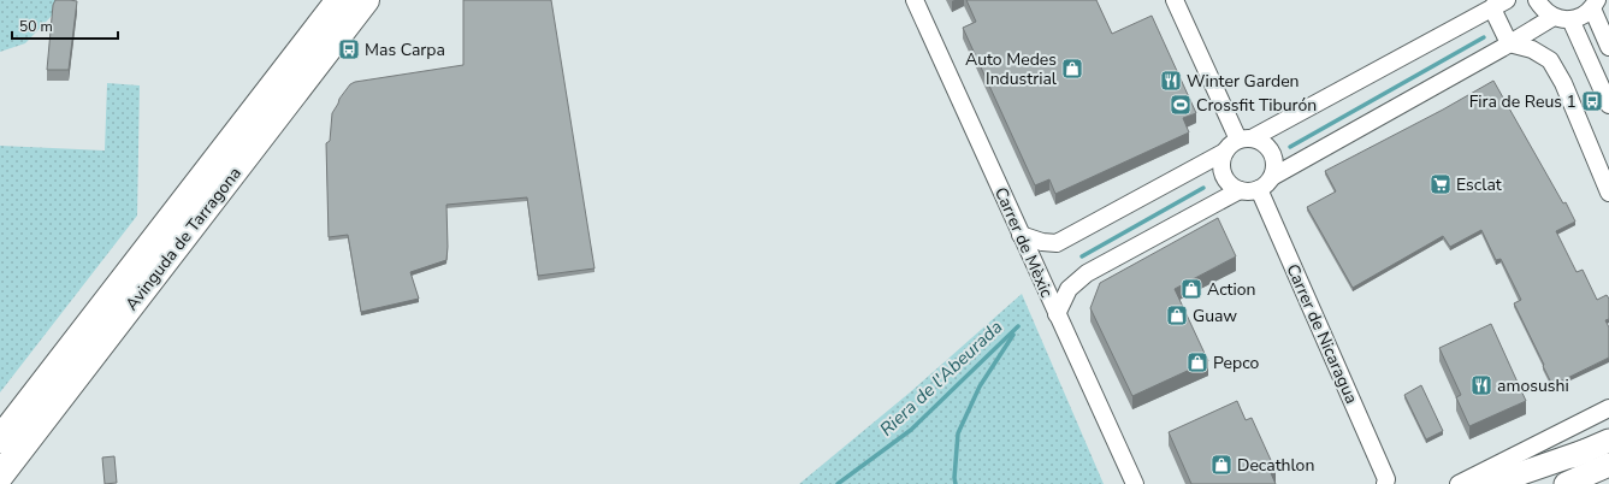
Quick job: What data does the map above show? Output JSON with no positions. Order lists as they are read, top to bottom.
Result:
{
  "streets": {
    "main road": ["Avinguda de Tarragona"],
    "street": ["Carrer de Mèxic", "Carrer de Nicaragua"]
  },
  "water": ["Riera de l'Abeurada"],
  "places": {
    "bus stop": ["Mas Carpa", "Fira de Reus 1"],
    "shop": [
      "Auto Medes Industrial",
      "Action",
      "Guaw",
      "Pepco",
      "Decathlon"
    ],
    "restaurant": ["Winter Garden", "amosushi"],
    "sports": ["Crossfit Tiburón"],
    "supermarket": ["Esclat"]
  },
  "scale_bar": "50 m"
}
